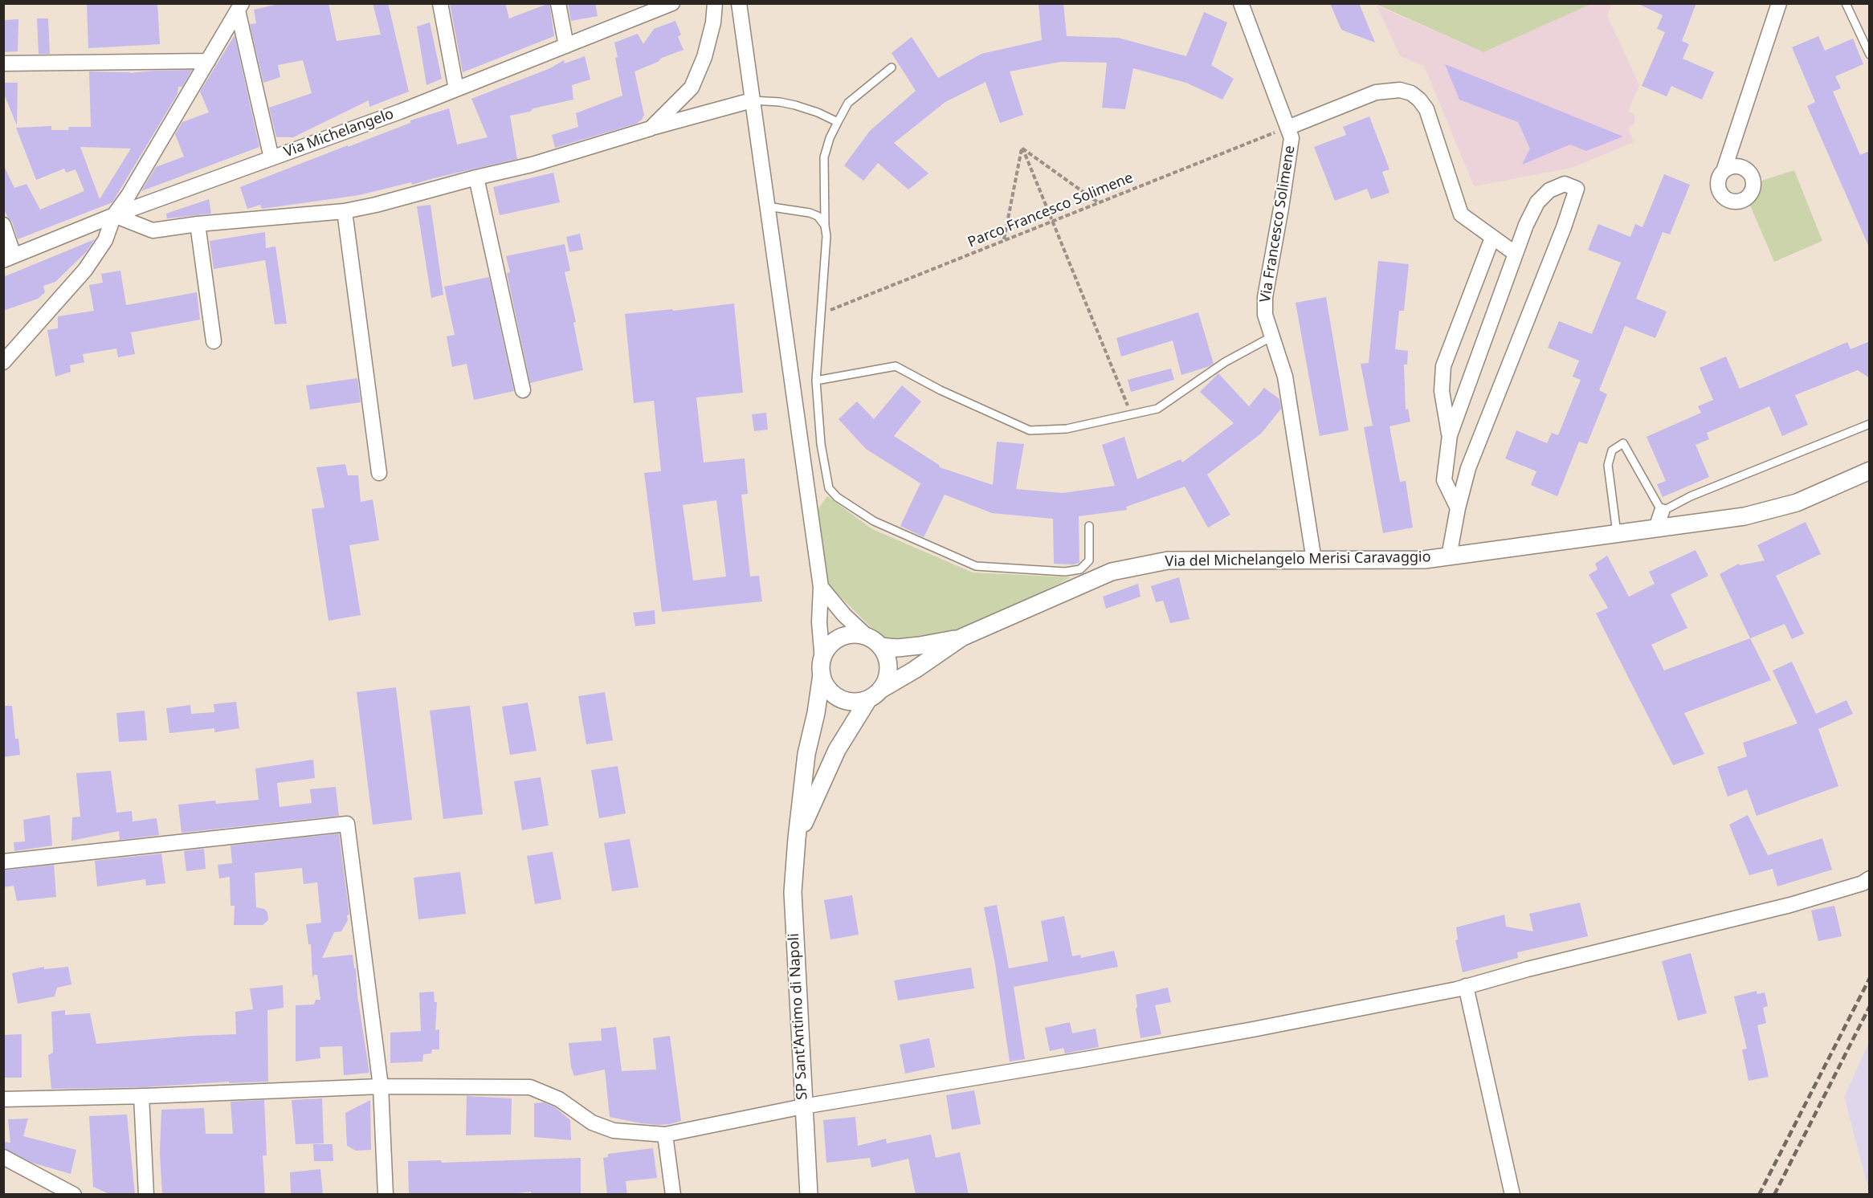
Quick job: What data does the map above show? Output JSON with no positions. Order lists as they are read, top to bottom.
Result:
{
  "streets": {
    "street": [
      "Via Michelangelo",
      "Via Francesco Solimene",
      "Via del Michelangelo Merisi Caravaggio",
      "SP Sant'Antimo di Napoli"
    ],
    "path": ["Parco Francesco Solimene"]
  },
  "crossings": [
    ["Parco Francesco Solimene", "Via Francesco Solimene"],
    ["Via Francesco Solimene", "Via del Michelangelo Merisi Caravaggio"],
    ["Via del Michelangelo Merisi Caravaggio", "SP Sant'Antimo di Napoli"]
  ]
}
